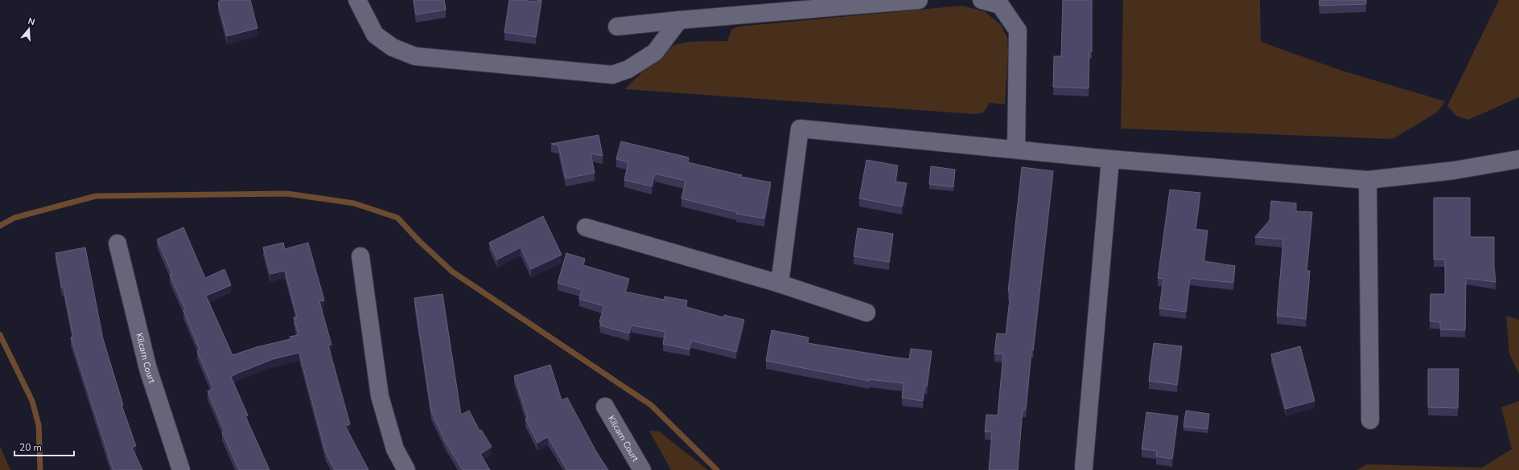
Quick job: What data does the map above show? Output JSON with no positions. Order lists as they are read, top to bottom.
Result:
{
  "streets": {
    "street": ["Kilcarn Court"]
  },
  "scale_bar": "20 m",
  "north": "top"
}
